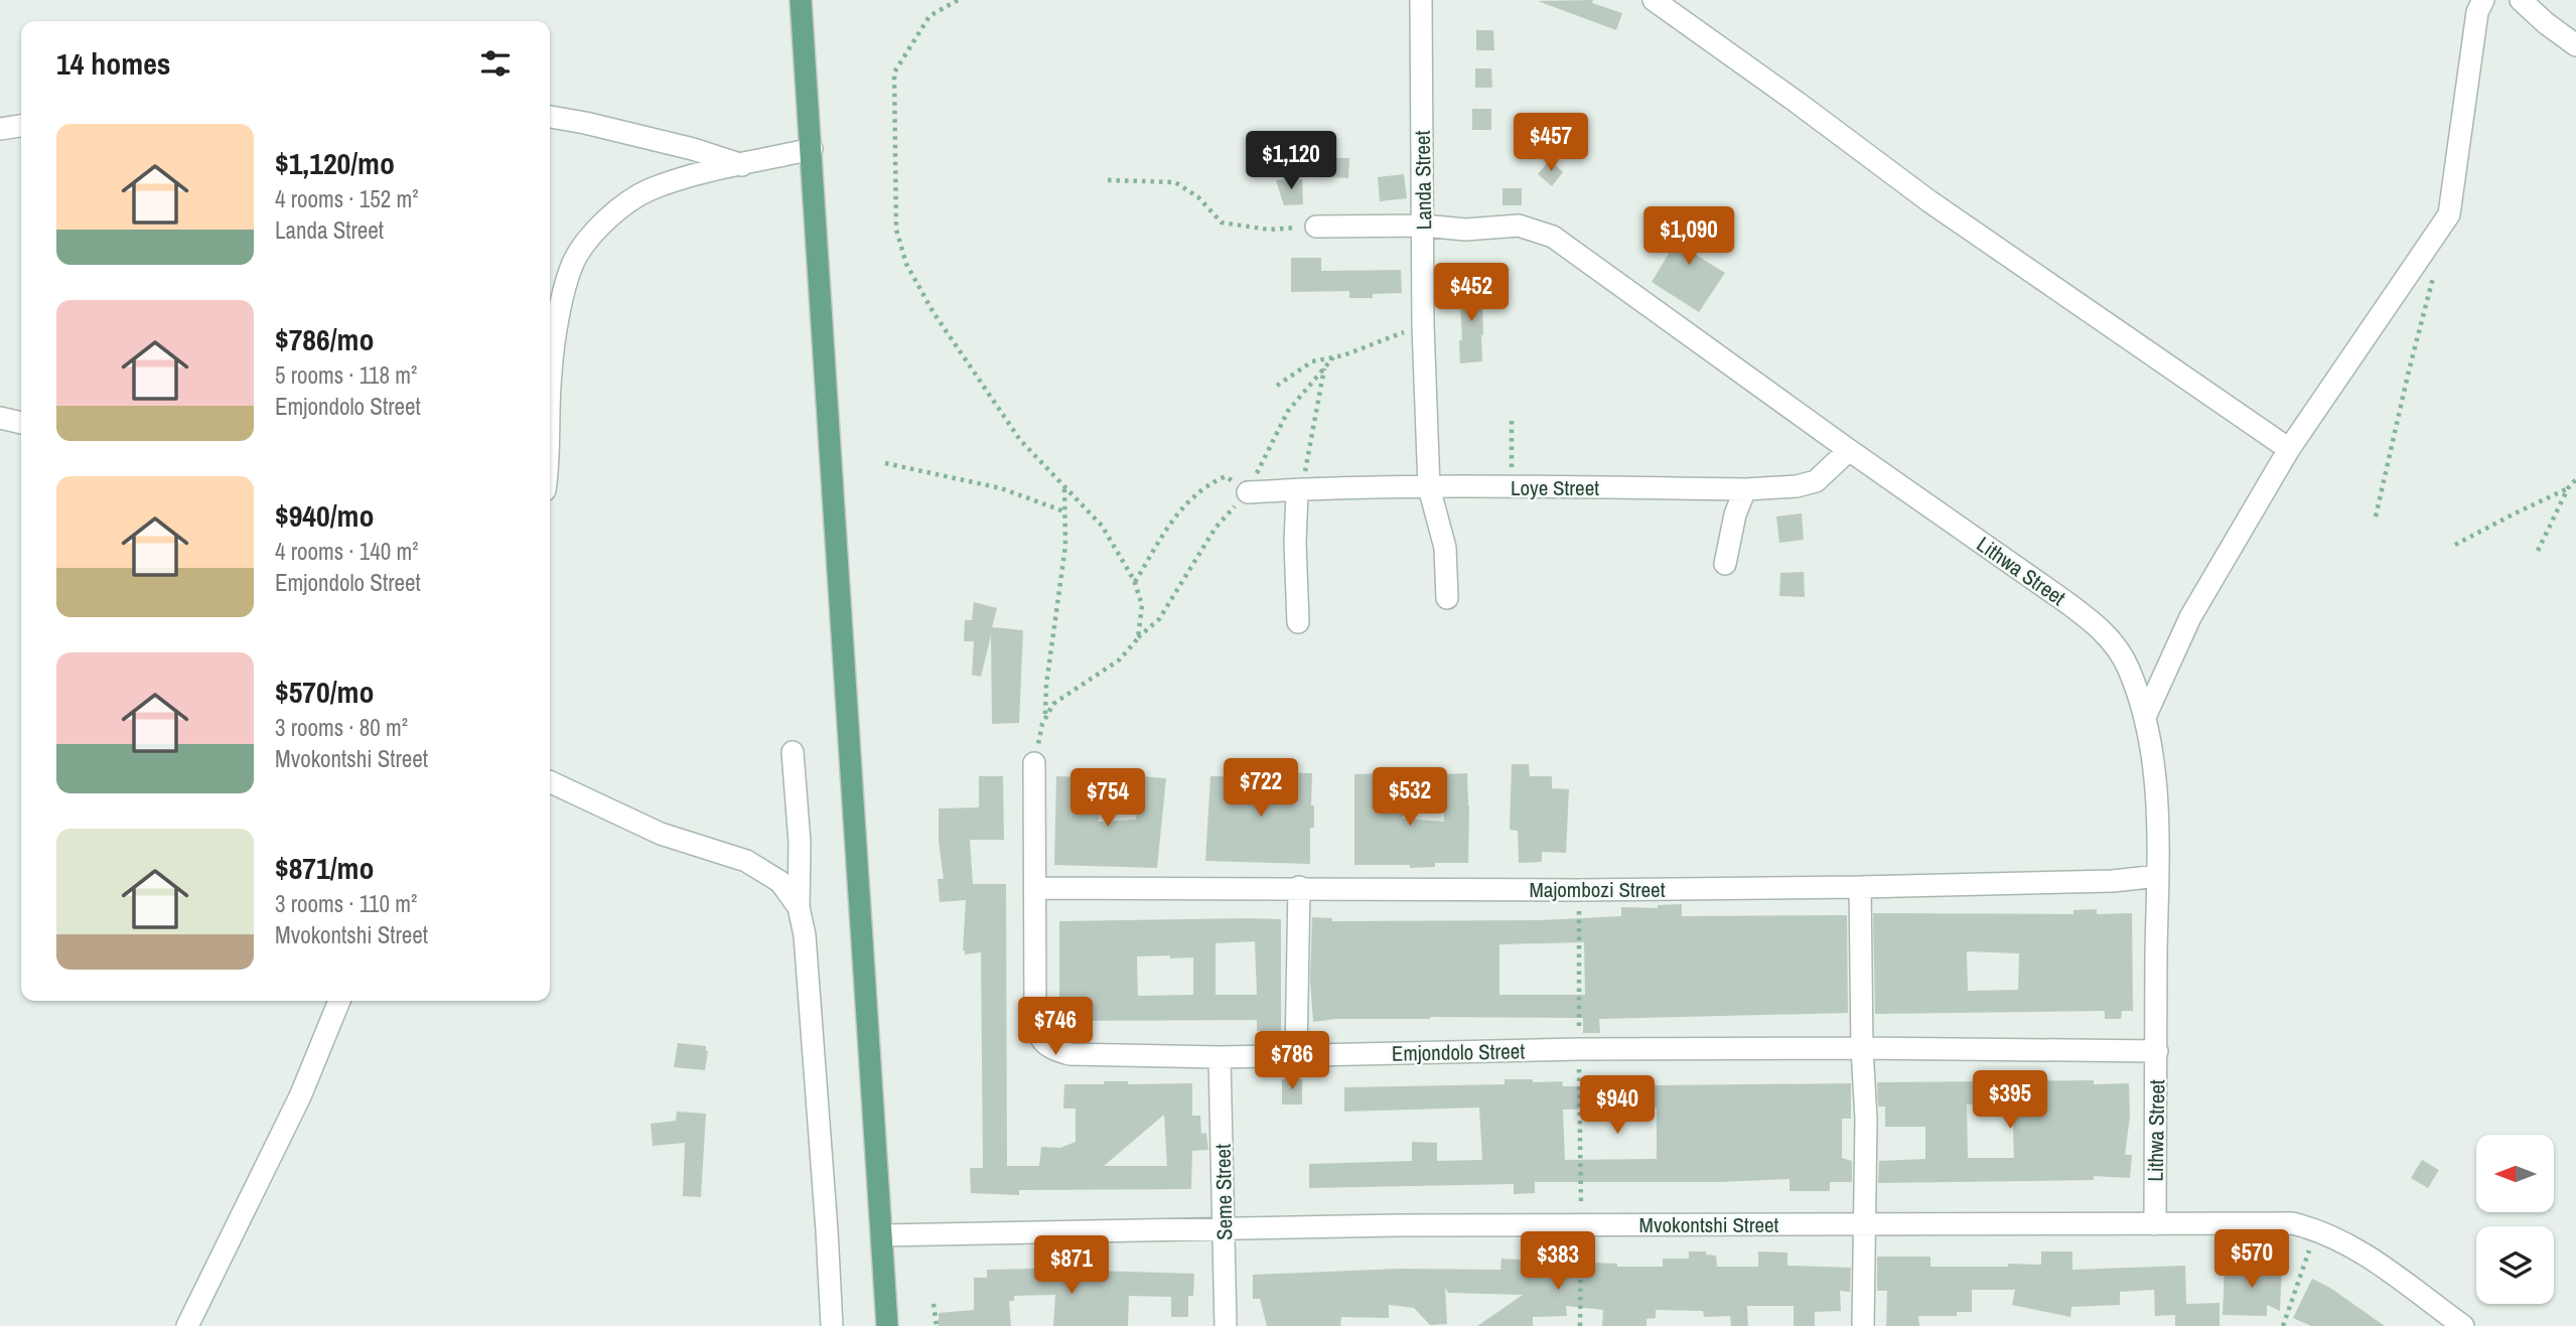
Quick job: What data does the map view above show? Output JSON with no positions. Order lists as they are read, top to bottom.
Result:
{
  "streets": {
    "street": [
      "Landa Street",
      "Loye Street",
      "Lithwa Street",
      "Majombozi Street",
      "Emjondolo Street",
      "Seme Street",
      "Mvokontshi Street"
    ]
  },
  "crossings": [
    ["Landa Street", "Loye Street"],
    ["Landa Street", "Lithwa Street"],
    ["Loye Street", "Lithwa Street"],
    ["Lithwa Street", "Majombozi Street"],
    ["Lithwa Street", "Emjondolo Street"],
    ["Lithwa Street", "Mvokontshi Street"],
    ["Majombozi Street", "Emjondolo Street"],
    ["Emjondolo Street", "Seme Street"],
    ["Seme Street", "Mvokontshi Street"]
  ],
  "north": "left",
  "page": {
    "heading": "14 homes",
    "list": [
      {
        "name": "$1,120/mo",
        "note": "4 rooms · 152 m² · Landa Street"
      },
      {
        "name": "$786/mo",
        "note": "5 rooms · 118 m² · Emjondolo Street"
      },
      {
        "name": "$940/mo",
        "note": "4 rooms · 140 m² · Emjondolo Street"
      },
      {
        "name": "$570/mo",
        "note": "3 rooms · 80 m² · Mvokontshi Street"
      },
      {
        "name": "$871/mo",
        "note": "3 rooms · 110 m² · Mvokontshi Street"
      }
    ],
    "price": [
      "$457",
      "$1,120",
      "$1,090",
      "$452",
      "$722",
      "$532",
      "$754",
      "$746",
      "$786",
      "$395",
      "$940",
      "$570",
      "$383",
      "$871"
    ]
  }
}
